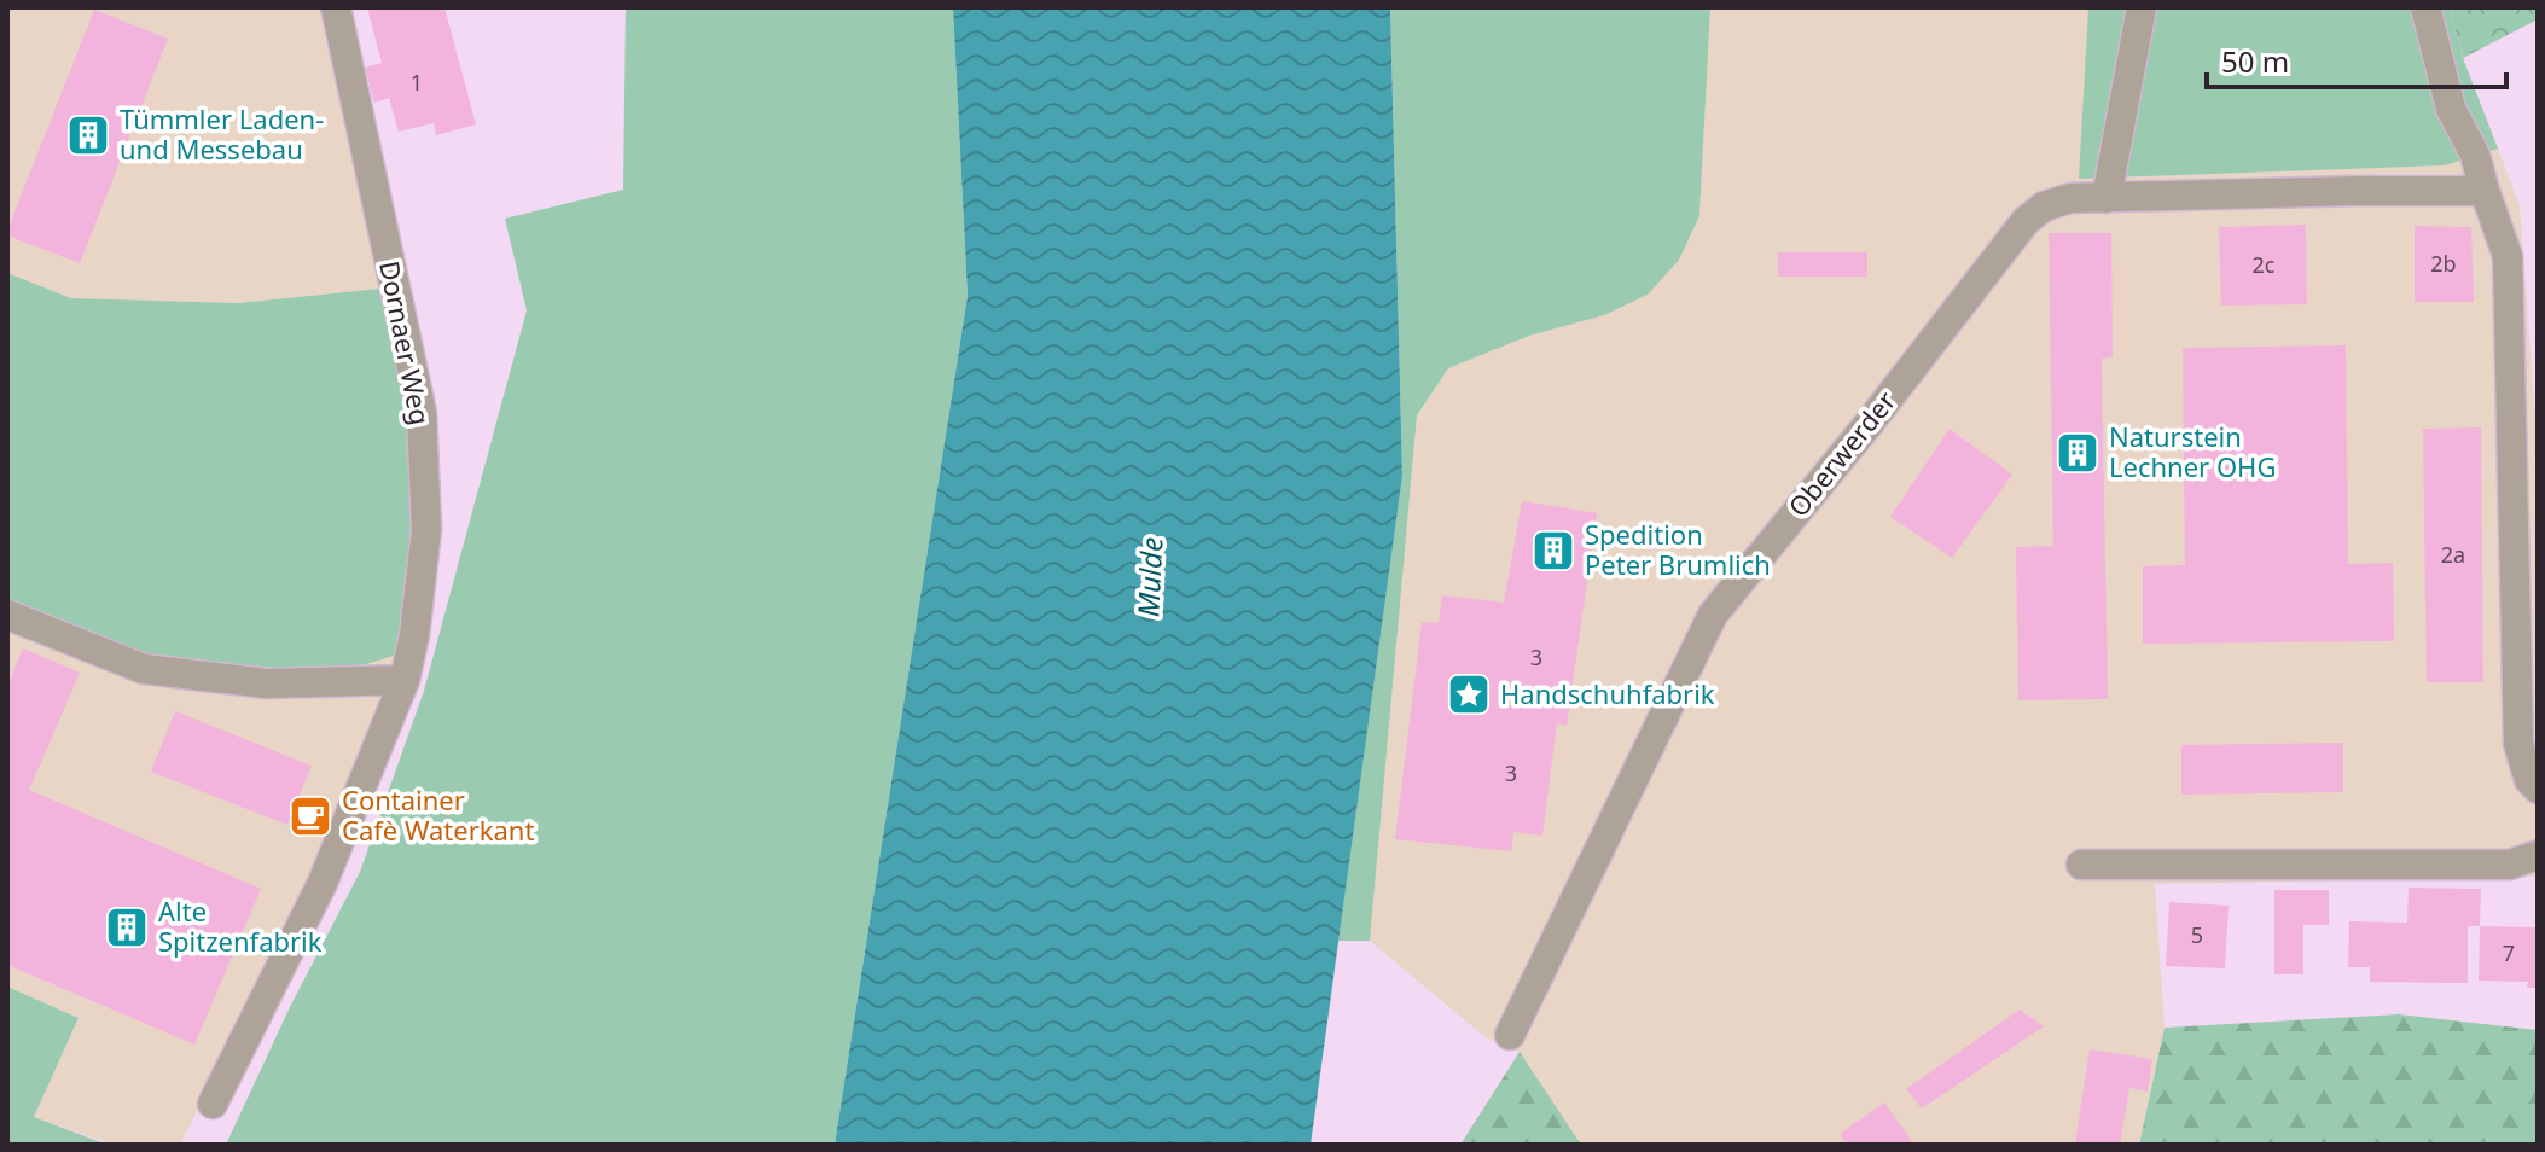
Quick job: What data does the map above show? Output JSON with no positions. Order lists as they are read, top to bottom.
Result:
{
  "streets": {
    "street": ["Dornaer Weg", "Oberwerder"]
  },
  "water": ["Mulde"],
  "places": {
    "building": [
      "Tümmler Laden- und Messebau",
      "Naturstein Lechner OHG",
      "Spedition Peter Brumlich",
      "Alte Spitzenfabrik"
    ],
    "place": ["Handschuhfabrik"],
    "cafe": ["Container Cafè Waterkant"]
  },
  "house_numbers": [
    "1",
    "2b",
    "2c",
    "2a",
    "3",
    "3",
    "5",
    "7"
  ],
  "scale_bar": "50 m"
}
